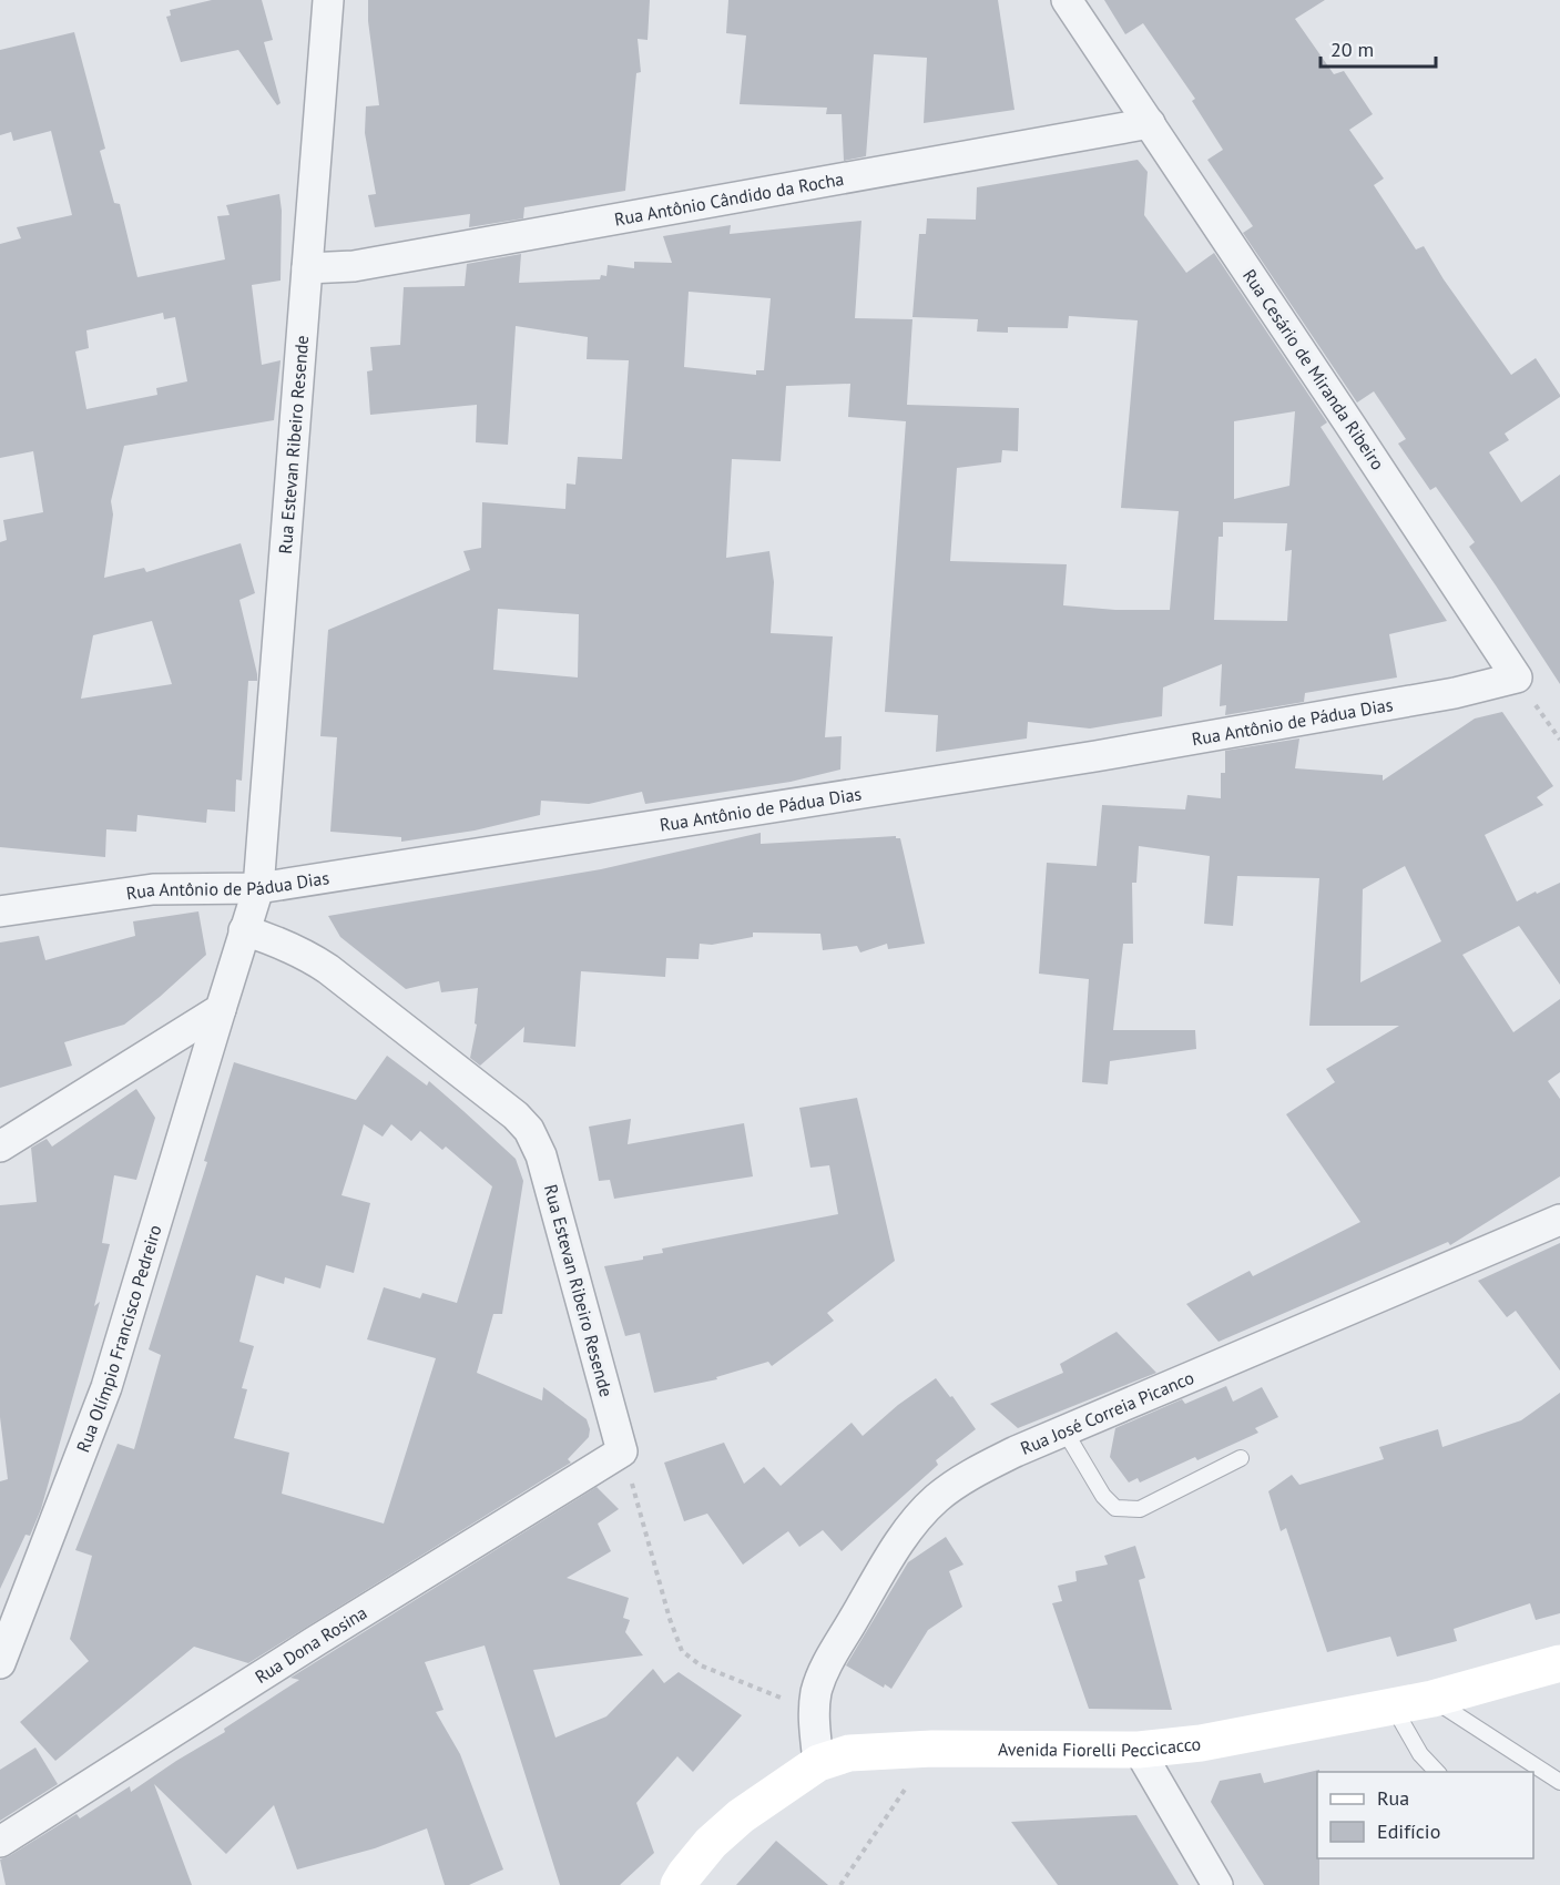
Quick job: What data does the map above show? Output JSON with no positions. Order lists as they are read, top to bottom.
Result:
{
  "streets": {
    "main road": ["Avenida Fiorelli Peccicacco"],
    "street": [
      "Rua Antônio Cândido da Rocha",
      "Rua Cesário de Miranda Ribeiro",
      "Rua Estevan Ribeiro Resende",
      "Rua Antônio de Pádua Dias",
      "Rua Olímpio Francisco Pedreiro",
      "Rua José Correia Picanco",
      "Rua Dona Rosina"
    ]
  },
  "crossings": [
    ["Rua Antônio Cândido da Rocha", "Rua Cesário de Miranda Ribeiro"],
    ["Rua Antônio Cândido da Rocha", "Rua Estevan Ribeiro Resende"],
    ["Rua Cesário de Miranda Ribeiro", "Rua Antônio de Pádua Dias"],
    ["Rua Estevan Ribeiro Resende", "Rua Antônio de Pádua Dias"],
    ["Rua Estevan Ribeiro Resende", "Rua Olímpio Francisco Pedreiro"],
    ["Rua Estevan Ribeiro Resende", "Rua Dona Rosina"],
    ["Rua José Correia Picanco", "Avenida Fiorelli Peccicacco"]
  ],
  "legend": ["Rua", "Edifício"],
  "scale_bar": "20 m"
}
